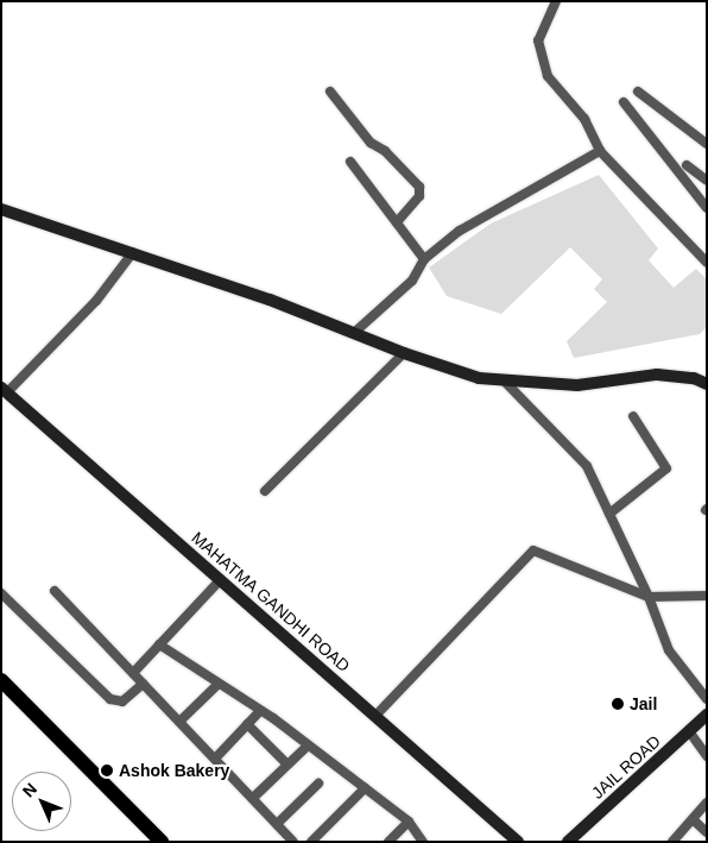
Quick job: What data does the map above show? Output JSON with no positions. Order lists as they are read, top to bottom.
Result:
{
  "streets": {
    "street": ["MAHATMA GANDHI ROAD", "JAIL ROAD"]
  },
  "places": ["Jail", "Ashok Bakery"],
  "north": "top left"
}
